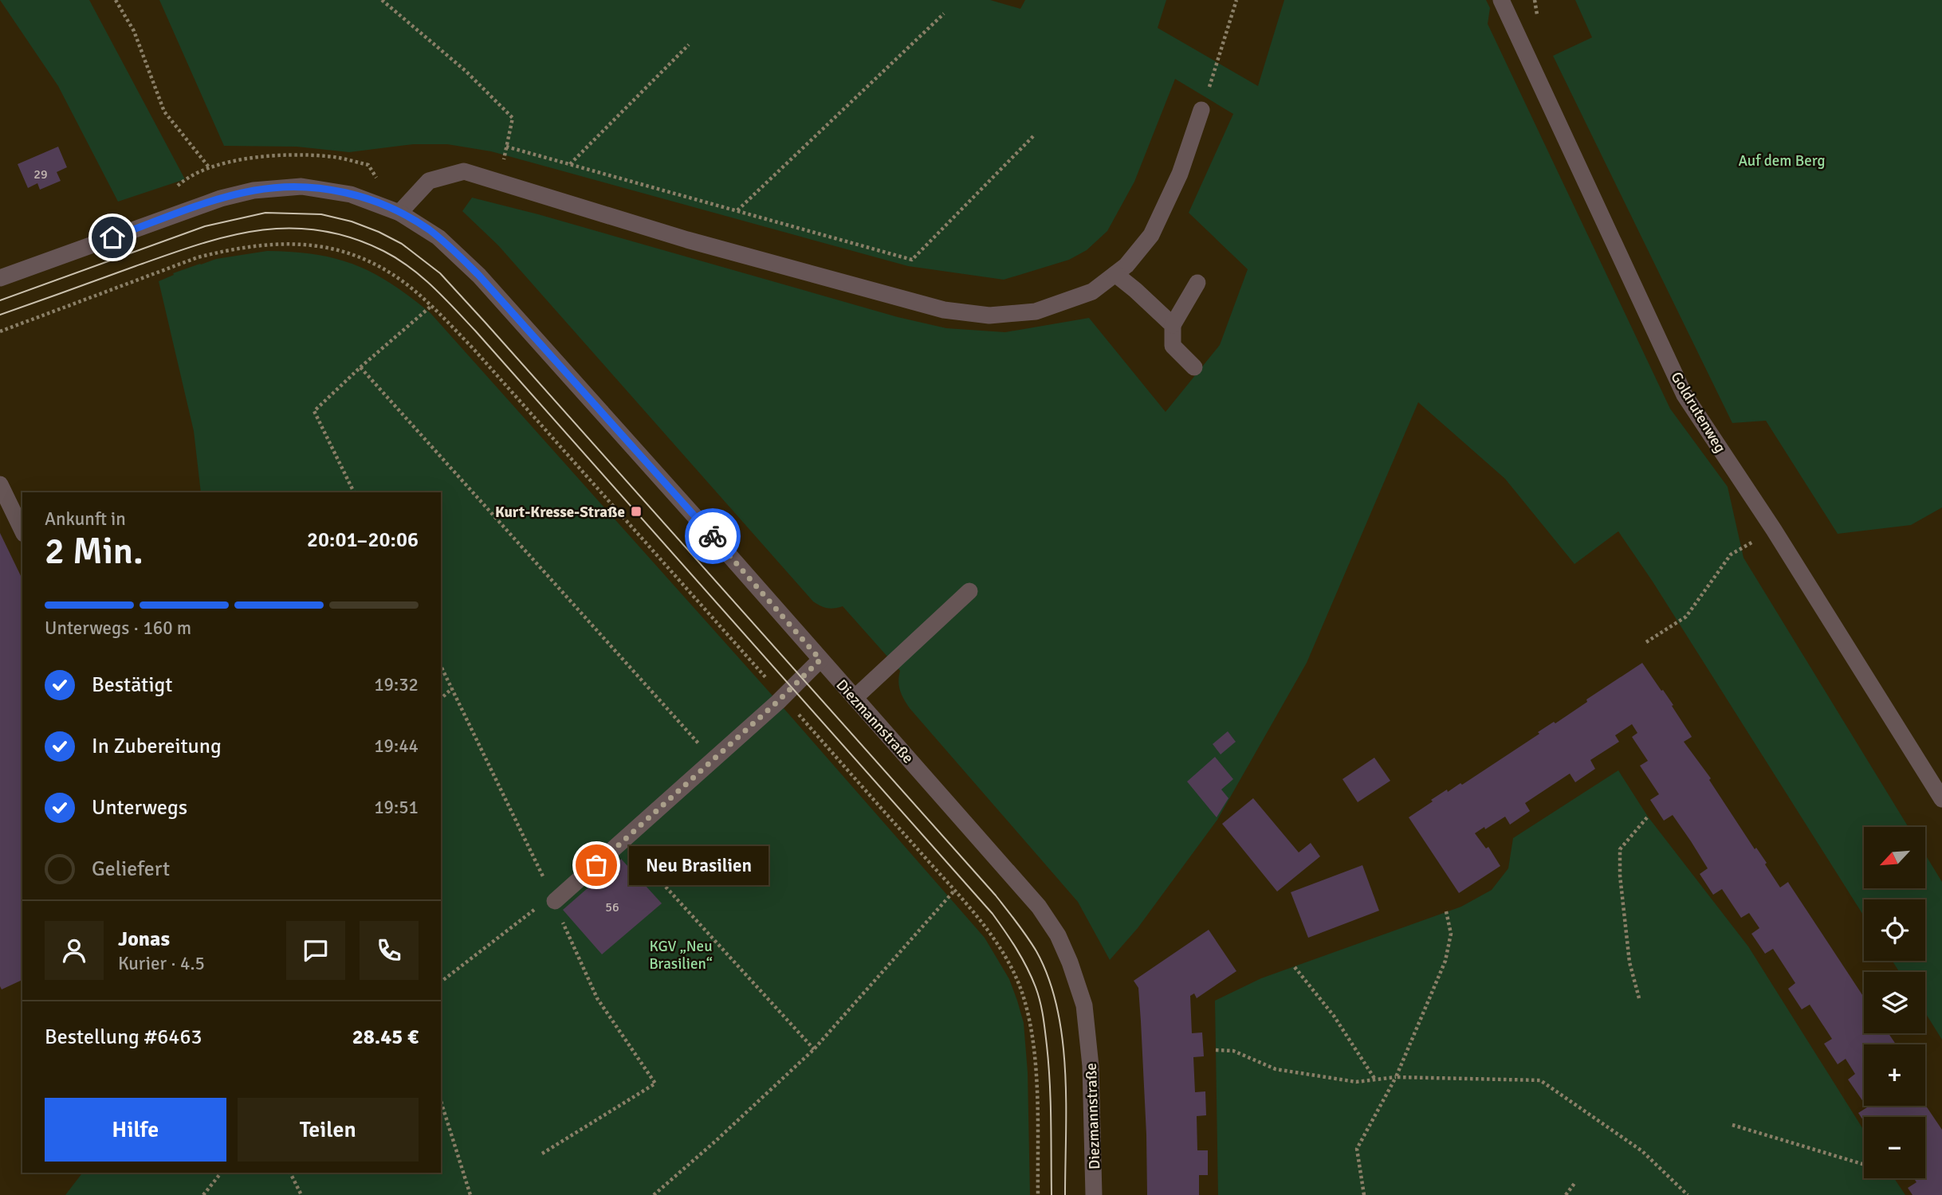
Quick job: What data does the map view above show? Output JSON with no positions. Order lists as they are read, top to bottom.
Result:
{
  "streets": {
    "street": ["Goldrutenweg", "Diezmannstraße"]
  },
  "parks": ["Auf dem Berg", "KGV „Neu Brasilien“"],
  "places": {
    "transit": ["Kurt-Kresse-Straße"],
    "other": ["Neu Brasilien"]
  },
  "house_numbers": ["29", "56"],
  "north": "bottom left",
  "page": {
    "heading": ["2 Min.", "Ankunft in", "20:01–20:06"],
    "panel": [
      "Jonas",
      "Kurier · 4.5",
      "Bestellung #6463",
      "28.45 €"
    ],
    "bar": "Unterwegs · 160 m",
    "list": [
      ["Bestätigt", "19:32"],
      ["In Zubereitung", "19:44"],
      ["Unterwegs", "19:51"],
      "Geliefert"
    ],
    "map_buttons": ["+", "−"],
    "bubble": "Neu Brasilien",
    "buttons": ["Hilfe", "Teilen"]
  }
}
